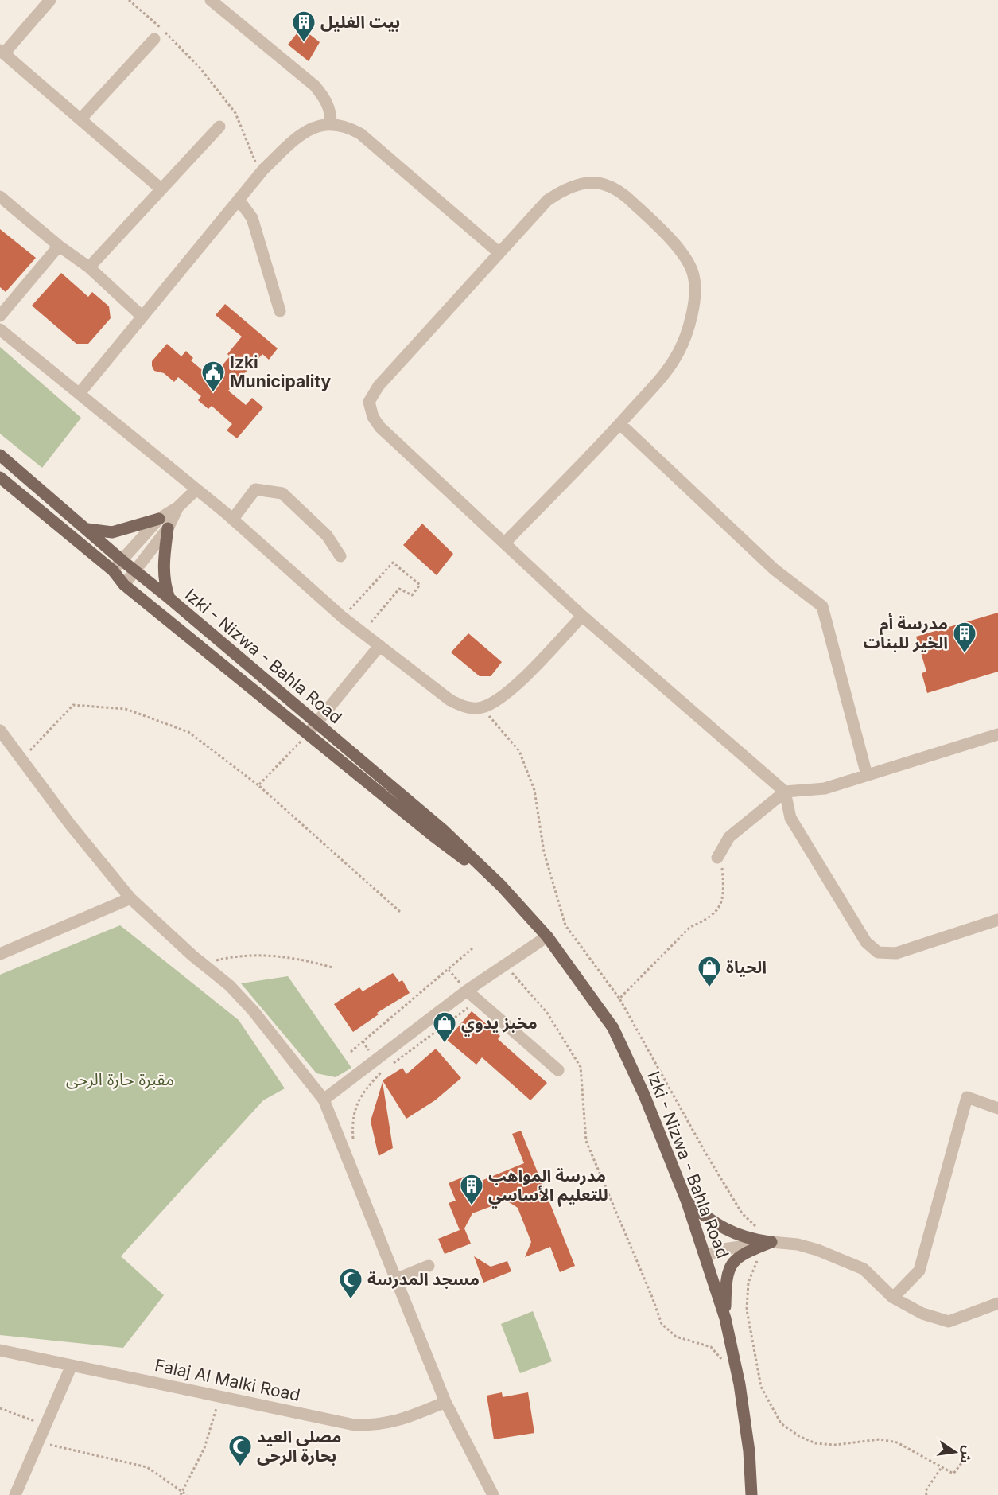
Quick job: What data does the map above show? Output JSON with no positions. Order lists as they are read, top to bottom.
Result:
{
  "streets": {
    "main road": ["Izki - Nizwa - Bahla Road"],
    "street": ["Falaj Al Malki Road"]
  },
  "parks": ["مقبرة حارة الرحى"],
  "places": {
    "building": ["بيت الغليل", "مدرسة أم الخير للبنات", "مدرسة المواهب للتعليم الأساسي"],
    "public building": ["Izki Municipality"],
    "shop": ["الحياة", "مخبز يدوي"],
    "mosque": ["مسجد المدرسة", "مصلى العيد بحارة الرحى"]
  },
  "north": "right"
}
